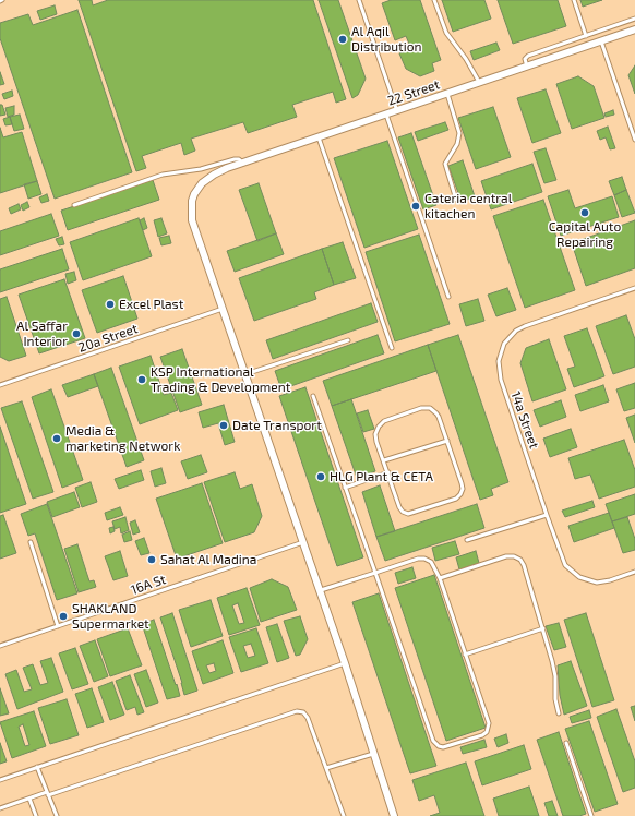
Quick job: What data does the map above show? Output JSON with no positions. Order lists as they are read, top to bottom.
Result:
{
  "streets": {
    "street": ["22 Street"],
    "lane": ["20a Street", "14a Street", "16A St"]
  },
  "crossings": [
    ["22 Street", "20a Street"]
  ],
  "places": [
    "Al Aqil Distribution",
    "Cateria central kitachen",
    "Capital Auto Repairing",
    "Excel Plast",
    "Al Saffar Interior",
    "KSP International Trading & Development",
    "Date Transport",
    "Media & marketing Network",
    "HLG Plant & CETA",
    "Sahat Al Madina",
    "SHAKLAND Supermarket"
  ]
}
